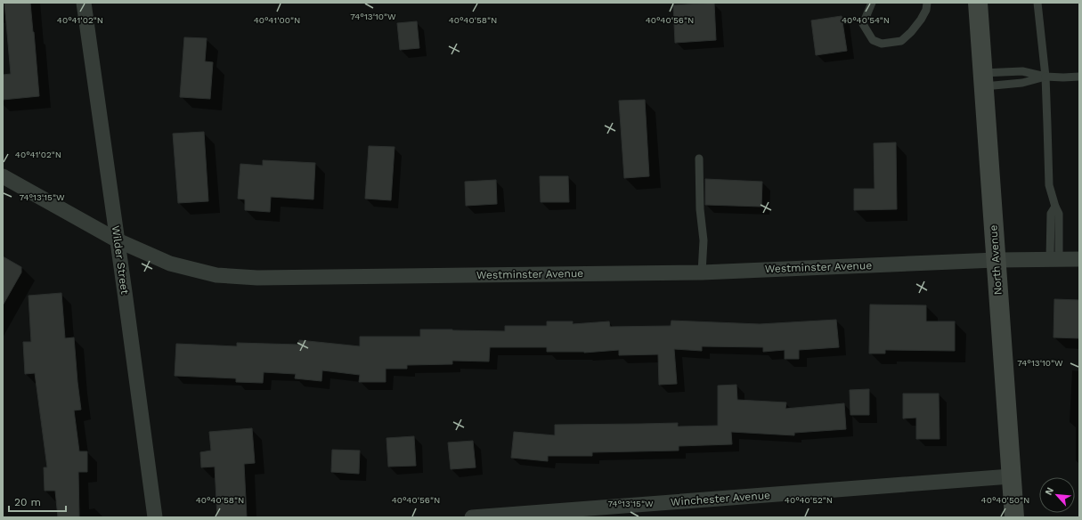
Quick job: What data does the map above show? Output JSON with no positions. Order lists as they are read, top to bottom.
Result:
{
  "streets": {
    "main road": ["North Avenue"],
    "street": ["Wilder Street", "Westminster Avenue", "Winchester Avenue"]
  },
  "crossings": [
    ["Wilder Street", "Westminster Avenue"],
    ["North Avenue", "Westminster Avenue"],
    ["North Avenue", "Winchester Avenue"]
  ],
  "scale_bar": "20 m",
  "north": "top left",
  "coordinates": [
    "74°13'10\"W",
    "40°41'02\"N",
    "40°41'00\"N",
    "40°40'58\"N",
    "40°40'56\"N",
    "40°40'54\"N",
    "74°13'15\"W",
    "40°40'52\"N",
    "40°40'50\"N"
  ]
}
